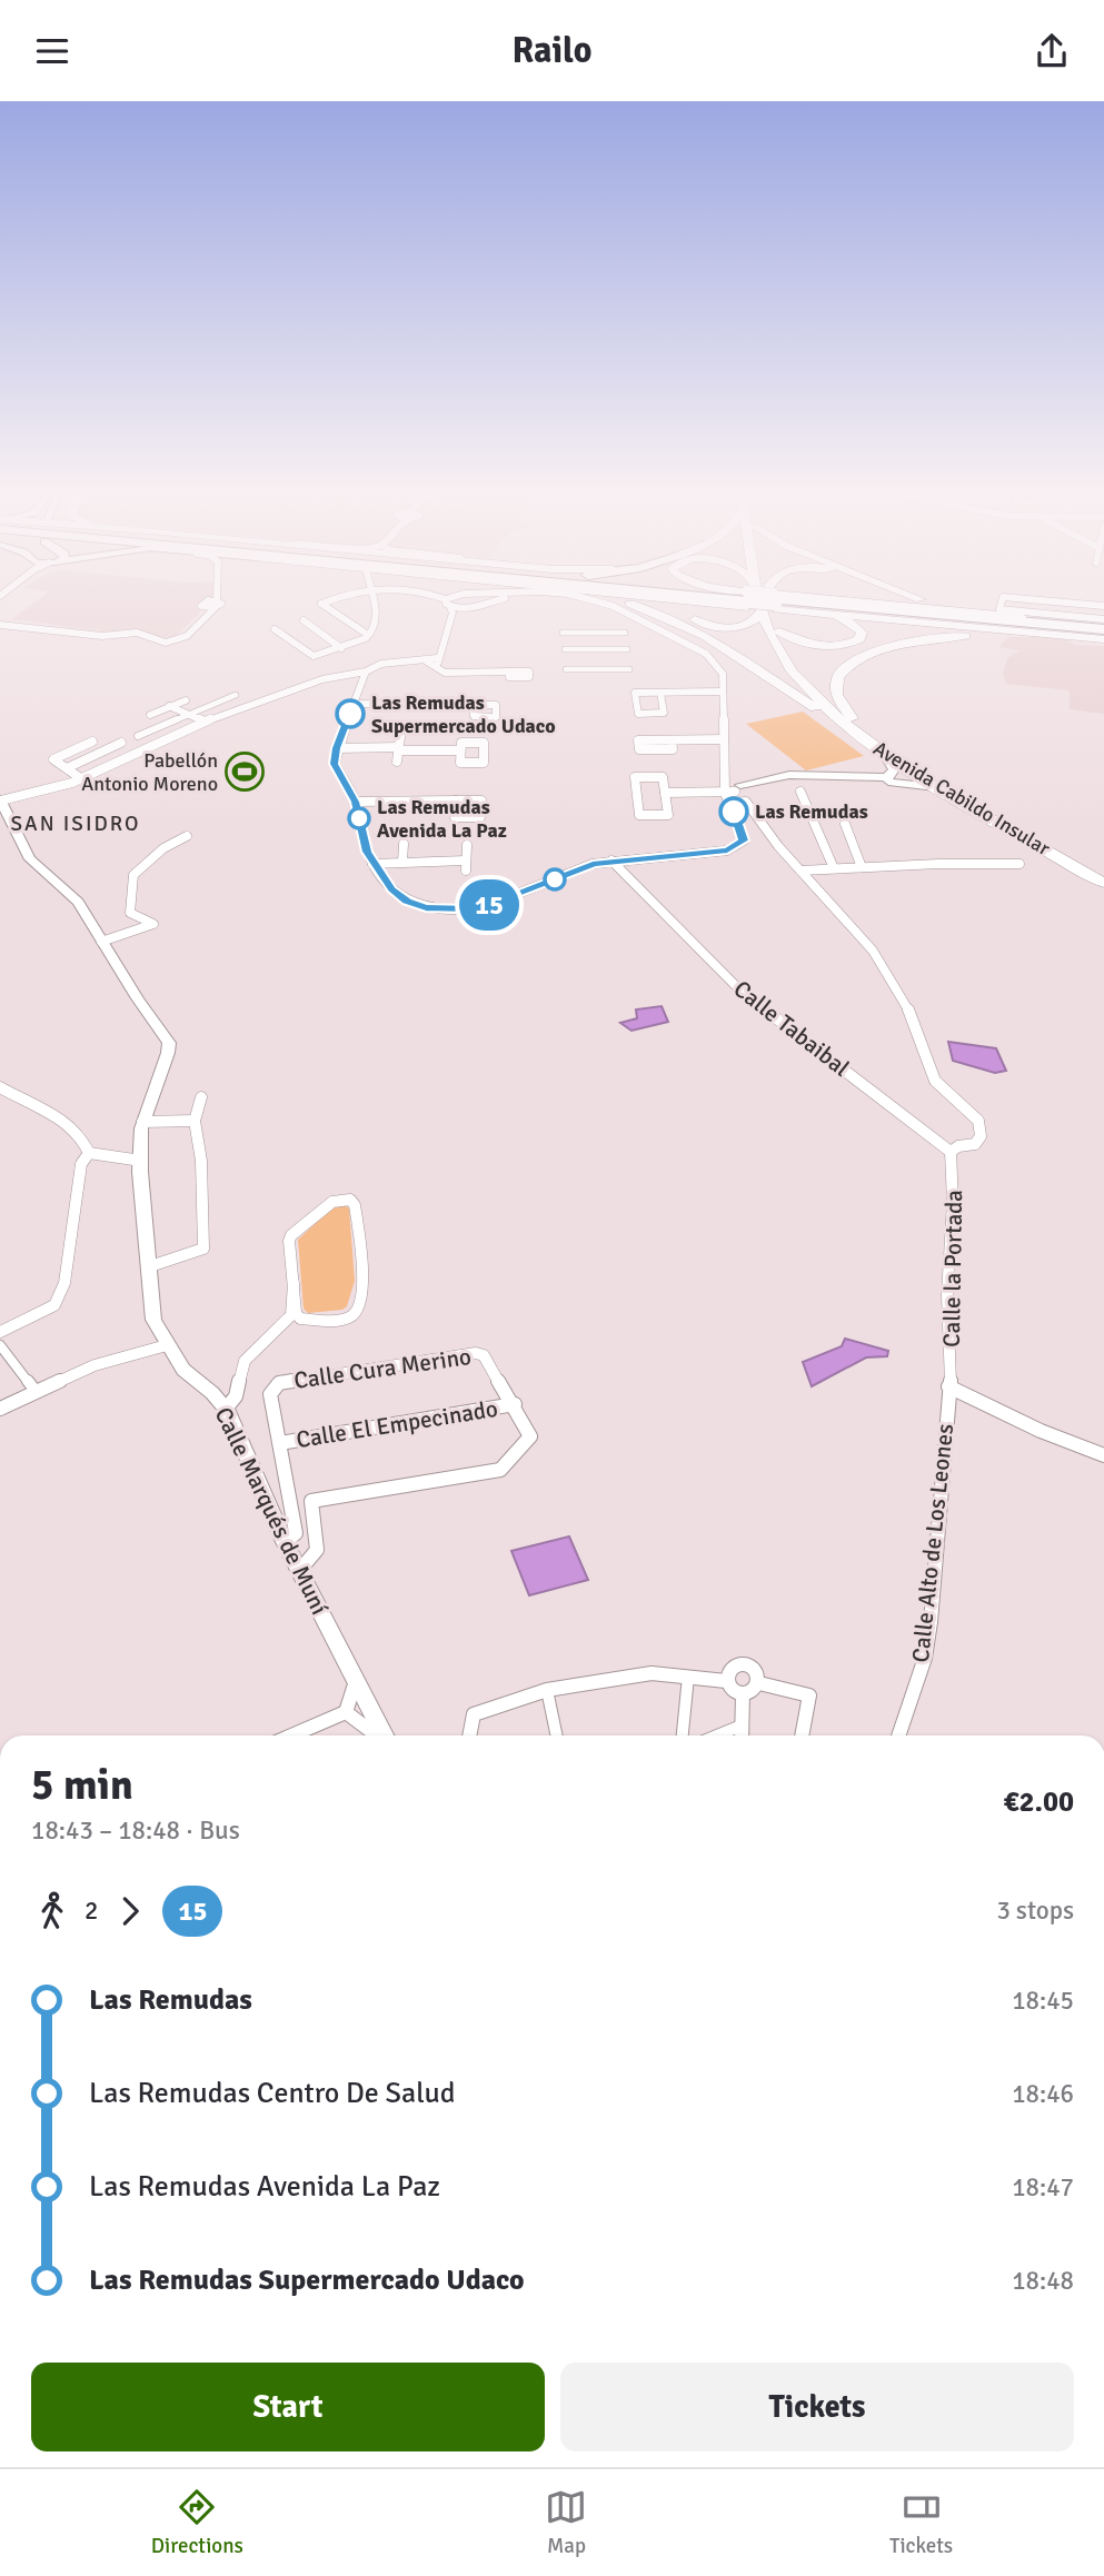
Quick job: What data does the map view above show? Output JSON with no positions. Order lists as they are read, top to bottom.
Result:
{
  "streets": {
    "main road": ["Avenida Cabildo Insular"],
    "street": [
      "Calle Tabaibal",
      "Calle la Portada",
      "Calle Cura Merino",
      "Calle El Empecinado",
      "Calle Marqués de Muní",
      "Calle Alto de Los Leones"
    ]
  },
  "crossings": [
    ["Calle Tabaibal", "Calle la Portada"],
    ["Calle la Portada", "Calle Alto de Los Leones"],
    ["Calle Cura Merino", "Calle El Empecinado"],
    ["Calle Cura Merino", "Calle Marqués de Muní"]
  ],
  "districts": ["SAN ISIDRO"],
  "places": {
    "other": ["Las Remudas Supermercado Udaco", "Las Remudas", "Las Remudas Avenida La Paz"],
    "sports": ["Pabellón Antonio Moreno"]
  },
  "lines": ["bus line 15"],
  "page": {
    "header": "Railo",
    "on_map": "15",
    "heading": ["5 min", "18:43 – 18:48 · Bus", "€2.00"],
    "legs": ["2", "15", "3 stops"],
    "list": [
      {
        "name": "Las Remudas",
        "value": "18:45"
      },
      {
        "name": "Las Remudas Centro De Salud",
        "value": "18:46"
      },
      {
        "name": "Las Remudas Avenida La Paz",
        "value": "18:47"
      },
      {
        "name": "Las Remudas Supermercado Udaco",
        "value": "18:48"
      }
    ],
    "buttons": ["Start", "Tickets"],
    "tabs": ["Directions", "Map", "Tickets"]
  }
}
